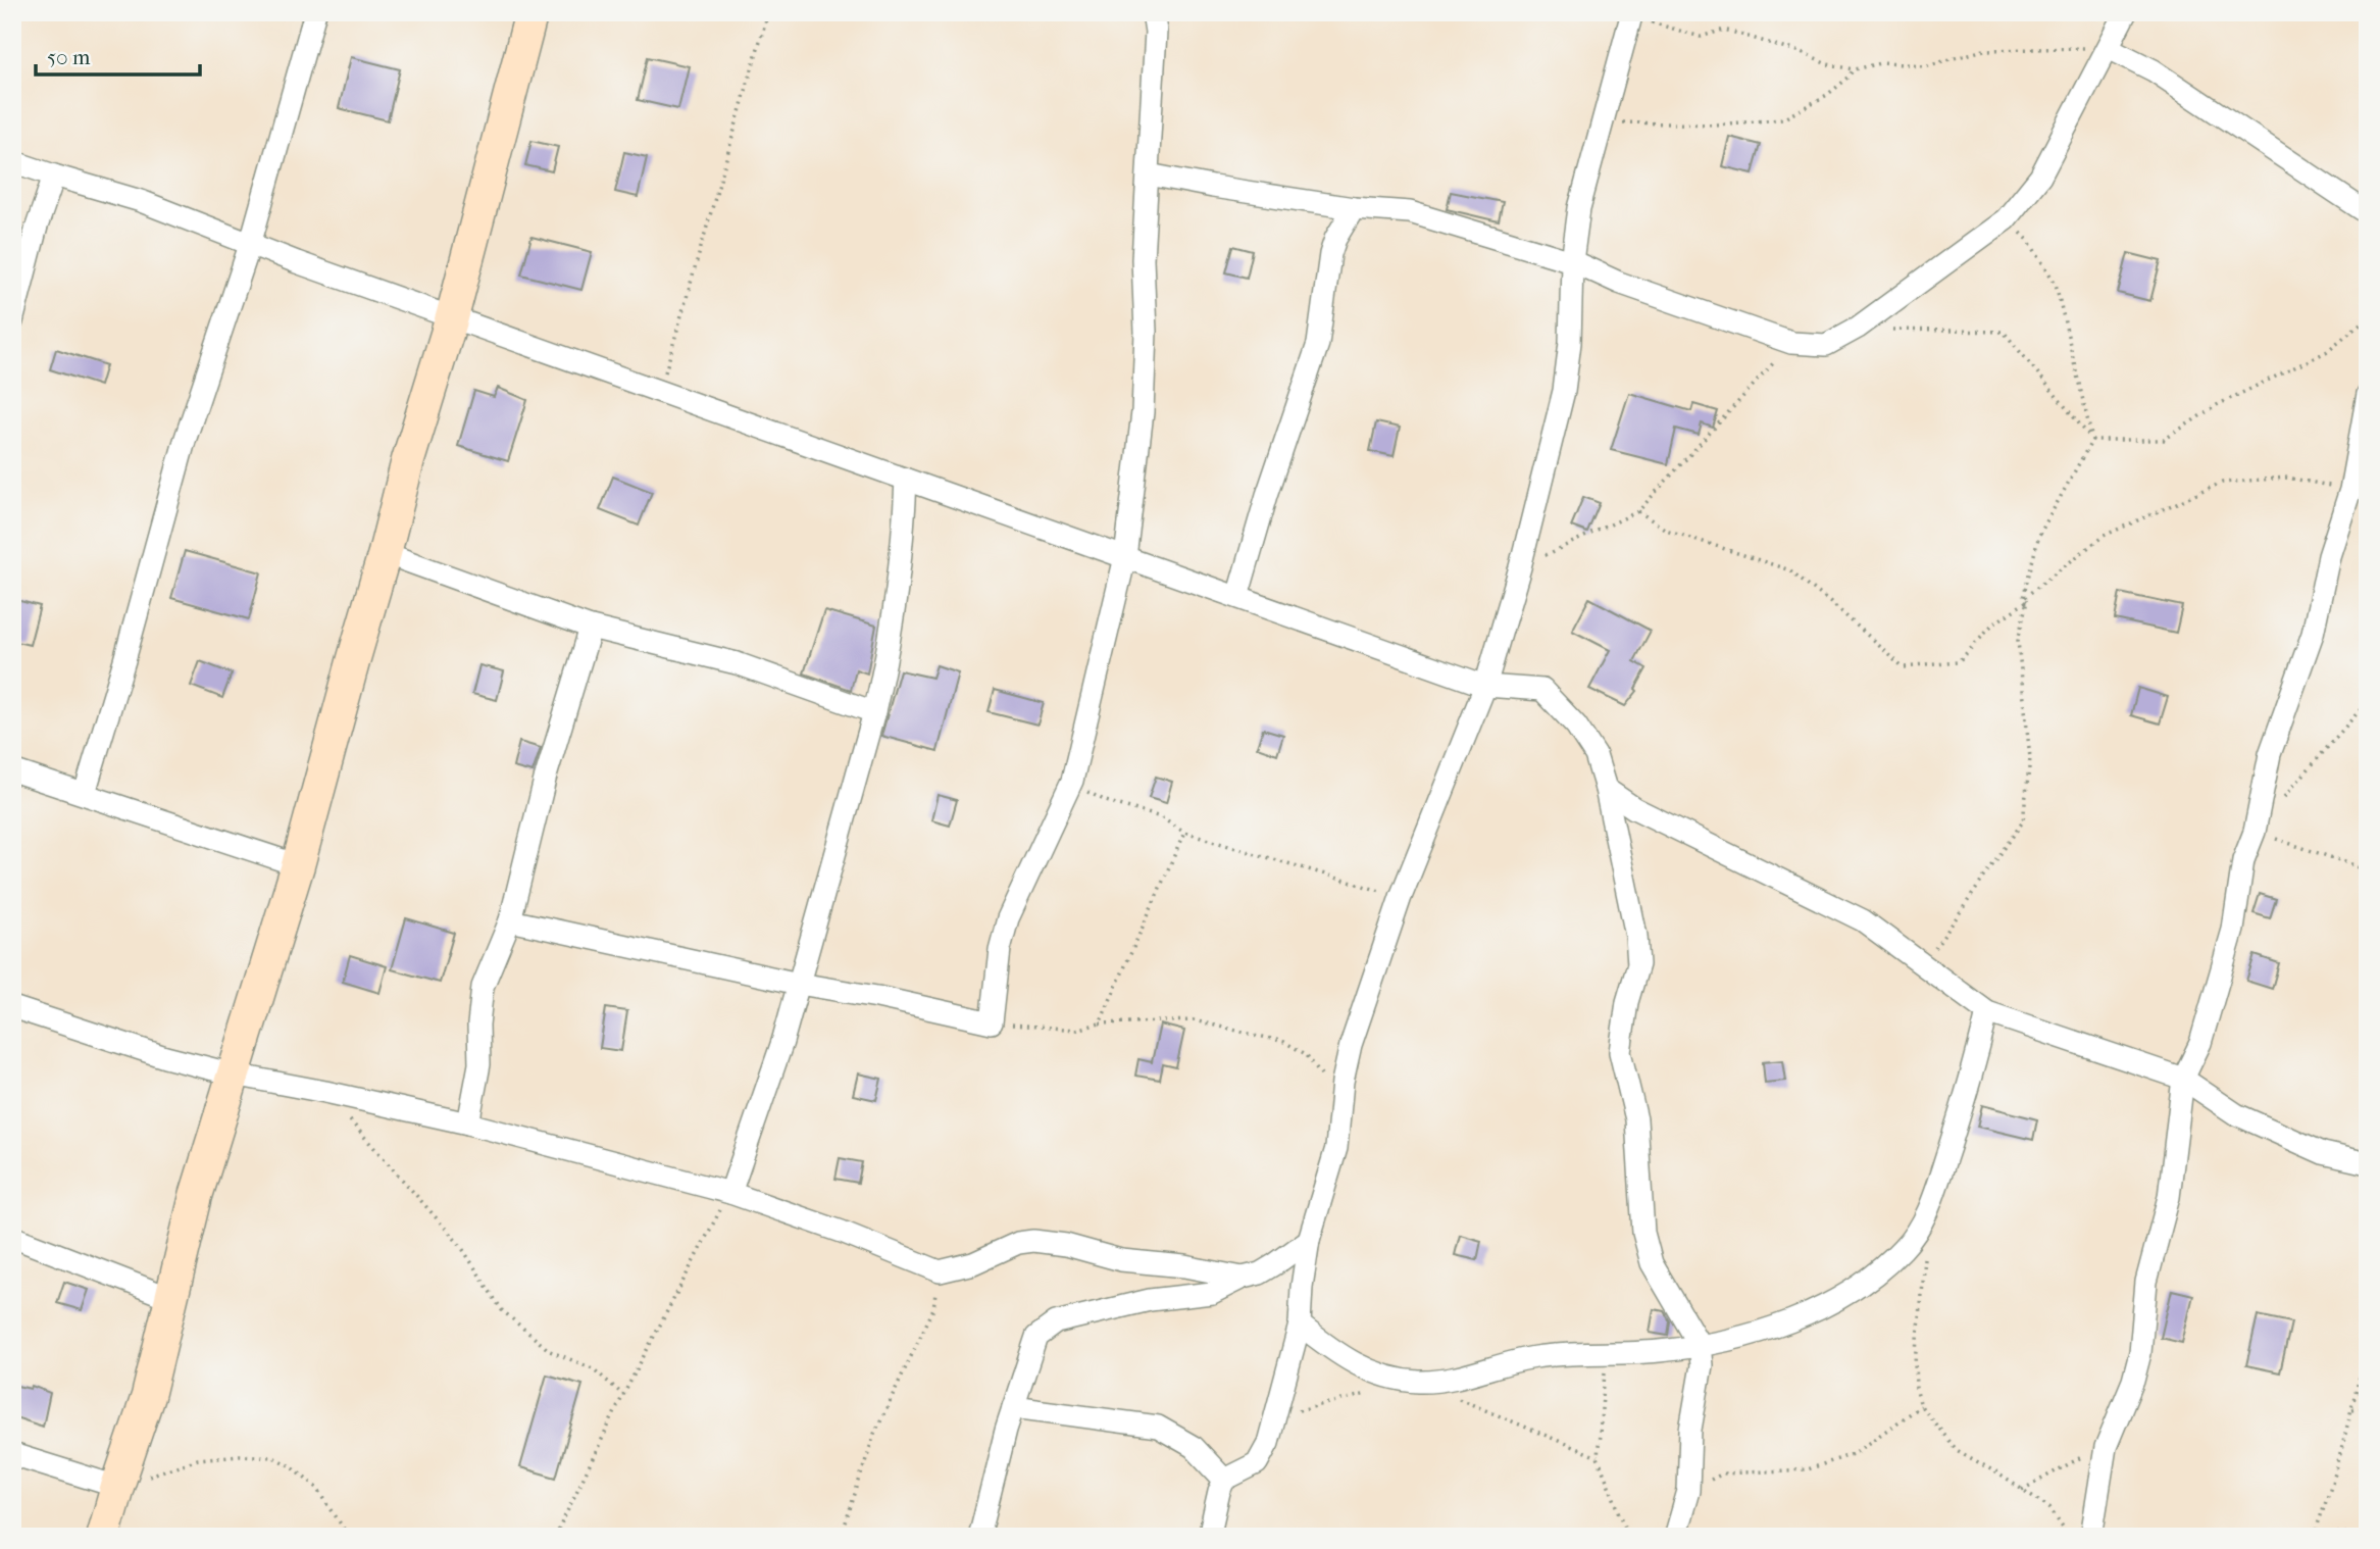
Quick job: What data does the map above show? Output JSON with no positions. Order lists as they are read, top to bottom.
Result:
{
  "scale_bar": "50 m"
}
